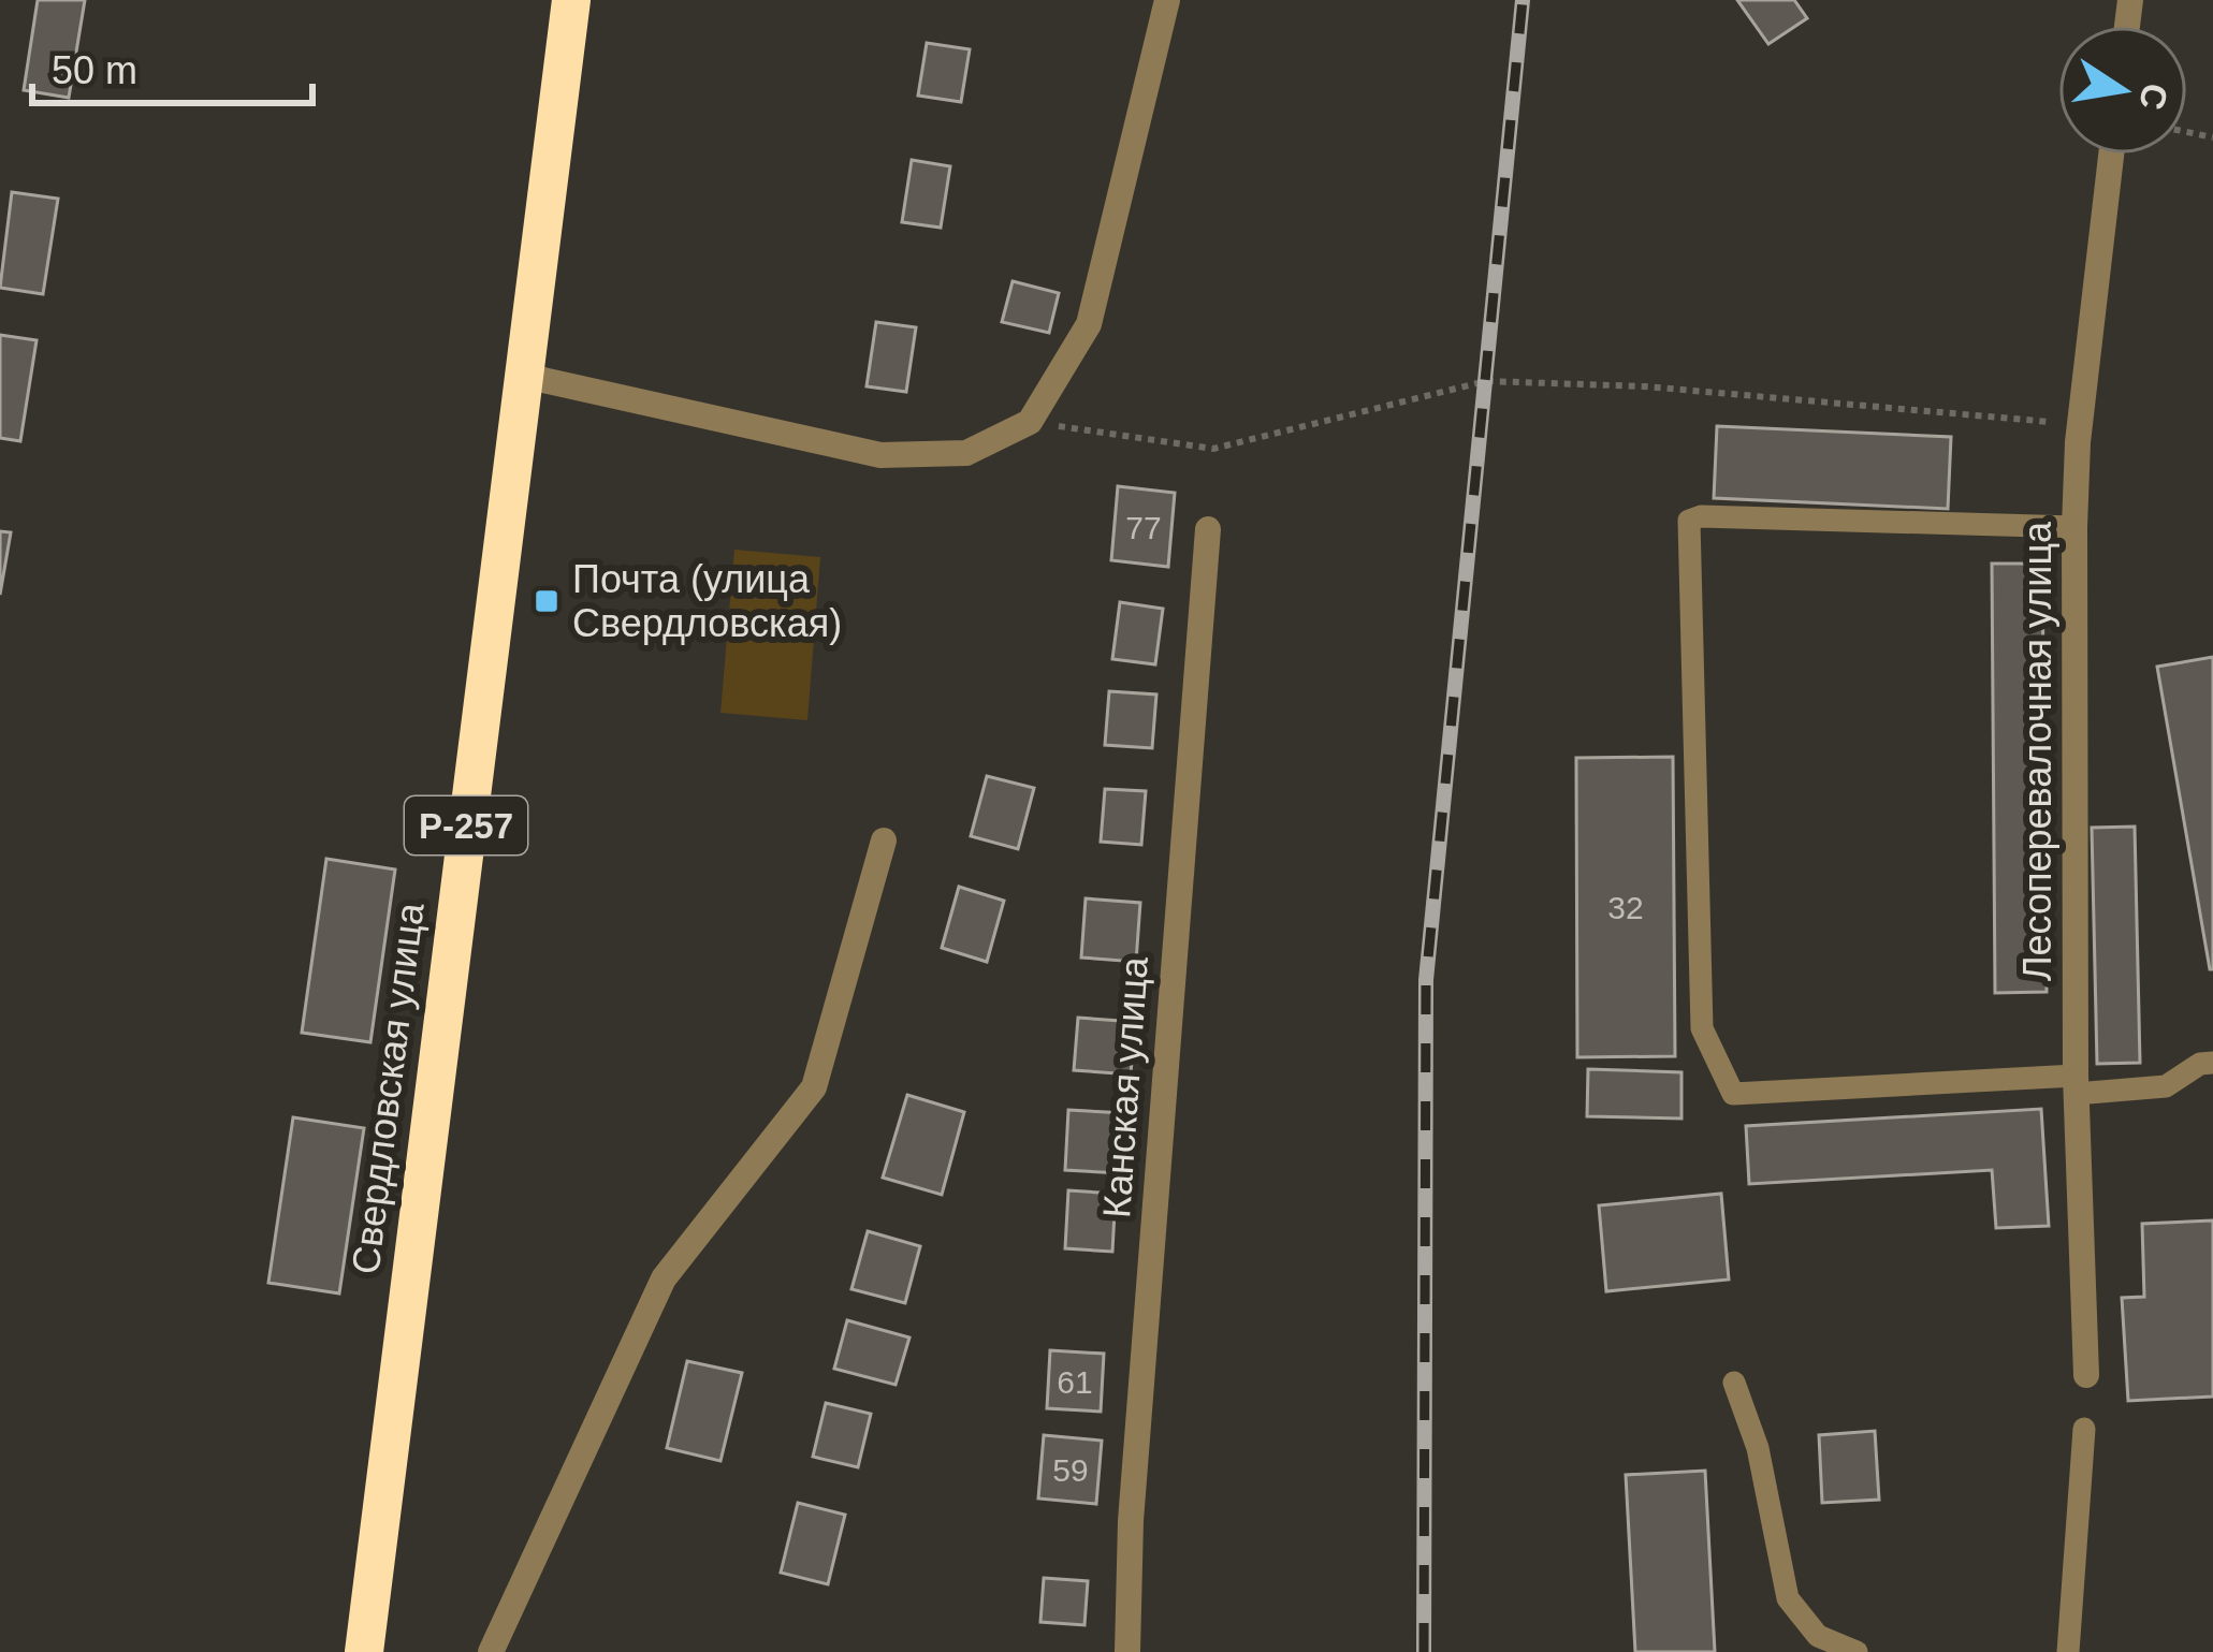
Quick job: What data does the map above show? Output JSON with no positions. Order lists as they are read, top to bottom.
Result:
{
  "streets": {
    "highway": ["Р-257", "Свердловская улица"],
    "street": ["Лесоперевалочная улица", "Канская улица"]
  },
  "places": {
    "transit": ["Почта (улица Свердловская)"]
  },
  "house_numbers": [
    "77",
    "32",
    "61",
    "59"
  ],
  "scale_bar": "50 m",
  "north": "right"
}
